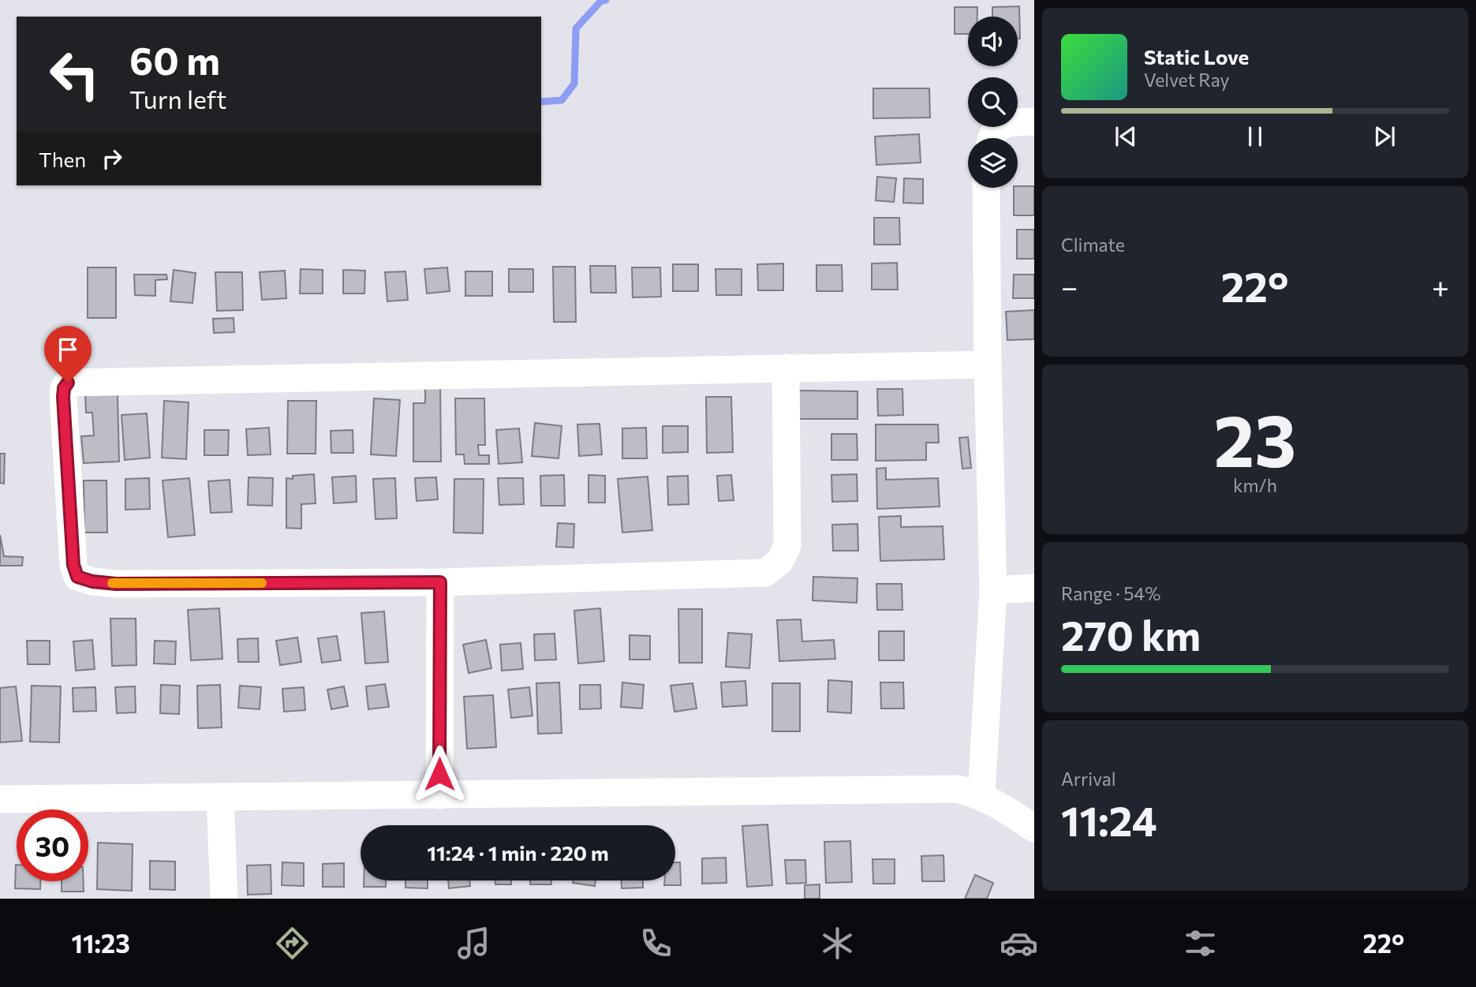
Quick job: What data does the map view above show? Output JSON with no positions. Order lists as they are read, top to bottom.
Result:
{
  "page": {
    "turn": ["60 m", "Turn left"],
    "song": ["Static Love", "Velvet Ray"],
    "then": "Then",
    "tile": [
      "Climate",
      ["23", "km/h"],
      ["Range · 54%", "270 km"],
      ["Arrival", "11:24"]
    ],
    "heat": ["−", "22°", "+"],
    "limit": "30",
    "trip": "11:24 · 1 min · 220 m",
    "tabs": ["11:23", "22°"]
  }
}
